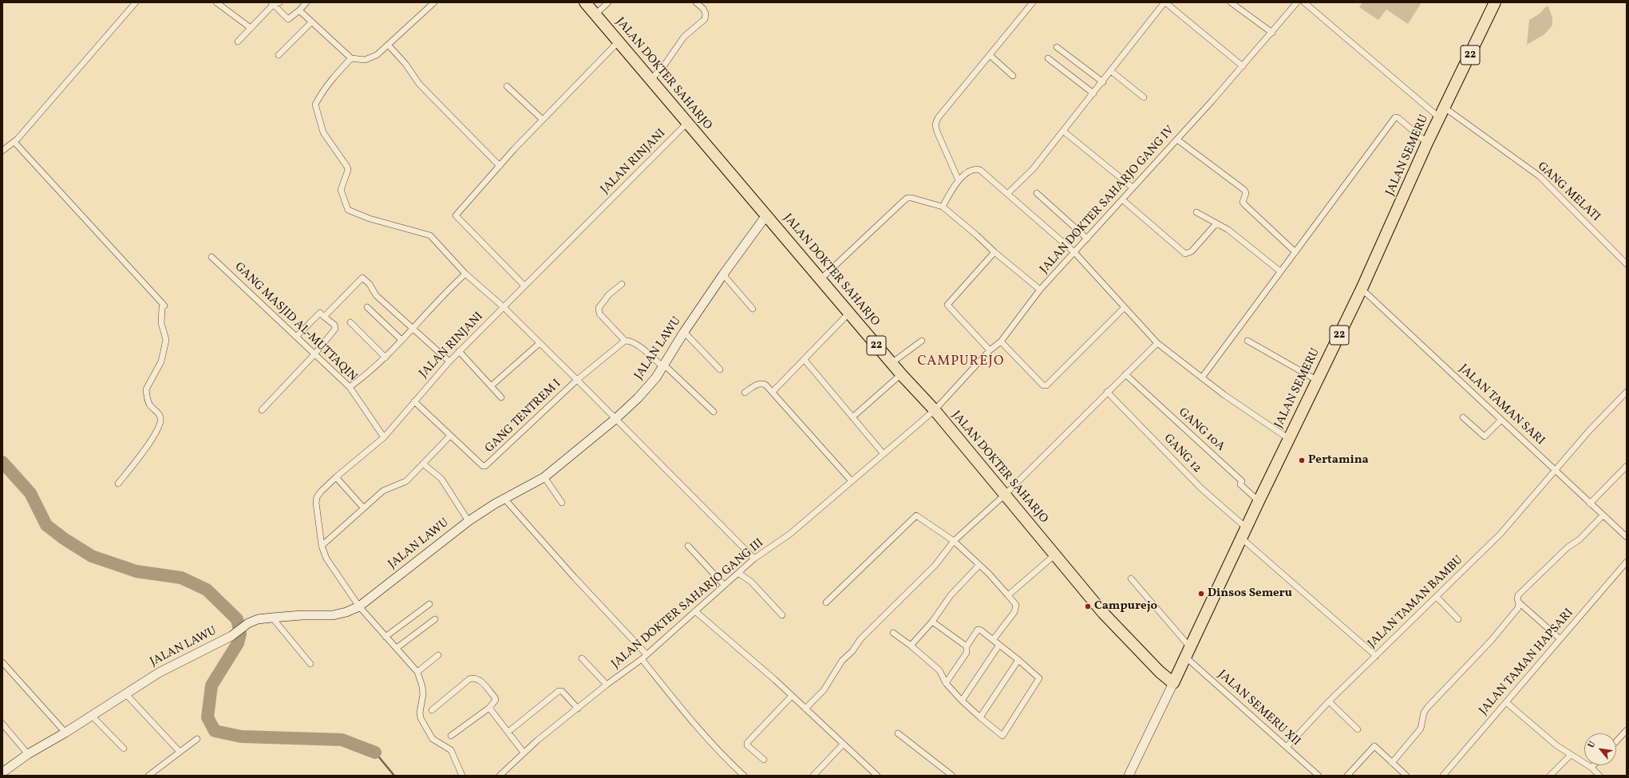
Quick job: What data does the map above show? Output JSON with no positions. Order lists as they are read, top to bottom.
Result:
{
  "streets": {
    "highway": ["22", "JALAN DOKTER SAHARJO", "JALAN SEMERU"],
    "street": [
      "JALAN RINJANI",
      "GANG MELATI",
      "JALAN DOKTER SAHARJO GANG IV",
      "GANG MASJID AL-MUTTAQIN",
      "JALAN LAWU",
      "JALAN TAMAN SARI",
      "GANG TENTREM I",
      "GANG 10A",
      "GANG 12",
      "JALAN TAMAN BAMBU",
      "JALAN DOKTER SAHARJO GANG III",
      "JALAN TAMAN HAPSARI",
      "JALAN SEMERU XII"
    ]
  },
  "crossings": [
    ["JALAN DOKTER SAHARJO", "JALAN SEMERU"],
    ["JALAN DOKTER SAHARJO", "JALAN RINJANI"],
    ["JALAN DOKTER SAHARJO", "JALAN DOKTER SAHARJO GANG IV"],
    ["JALAN DOKTER SAHARJO", "JALAN LAWU"],
    ["JALAN DOKTER SAHARJO", "JALAN DOKTER SAHARJO GANG III"],
    ["JALAN SEMERU", "GANG MELATI"],
    ["JALAN SEMERU", "JALAN TAMAN SARI"],
    ["JALAN SEMERU", "GANG 10A"],
    ["JALAN SEMERU", "GANG 12"],
    ["JALAN SEMERU", "JALAN SEMERU XII"],
    ["JALAN RINJANI", "GANG MASJID AL-MUTTAQIN"],
    ["JALAN RINJANI", "JALAN LAWU"],
    ["JALAN RINJANI", "GANG TENTREM I"],
    ["JALAN DOKTER SAHARJO GANG IV", "JALAN DOKTER SAHARJO GANG III"],
    ["JALAN TAMAN SARI", "JALAN TAMAN BAMBU"],
    ["JALAN TAMAN BAMBU", "JALAN SEMERU XII"]
  ],
  "districts": ["CAMPUREJO"],
  "places": ["Pertamina", "Dinsos Semeru", "Campurejo"],
  "north": "top left"
}
